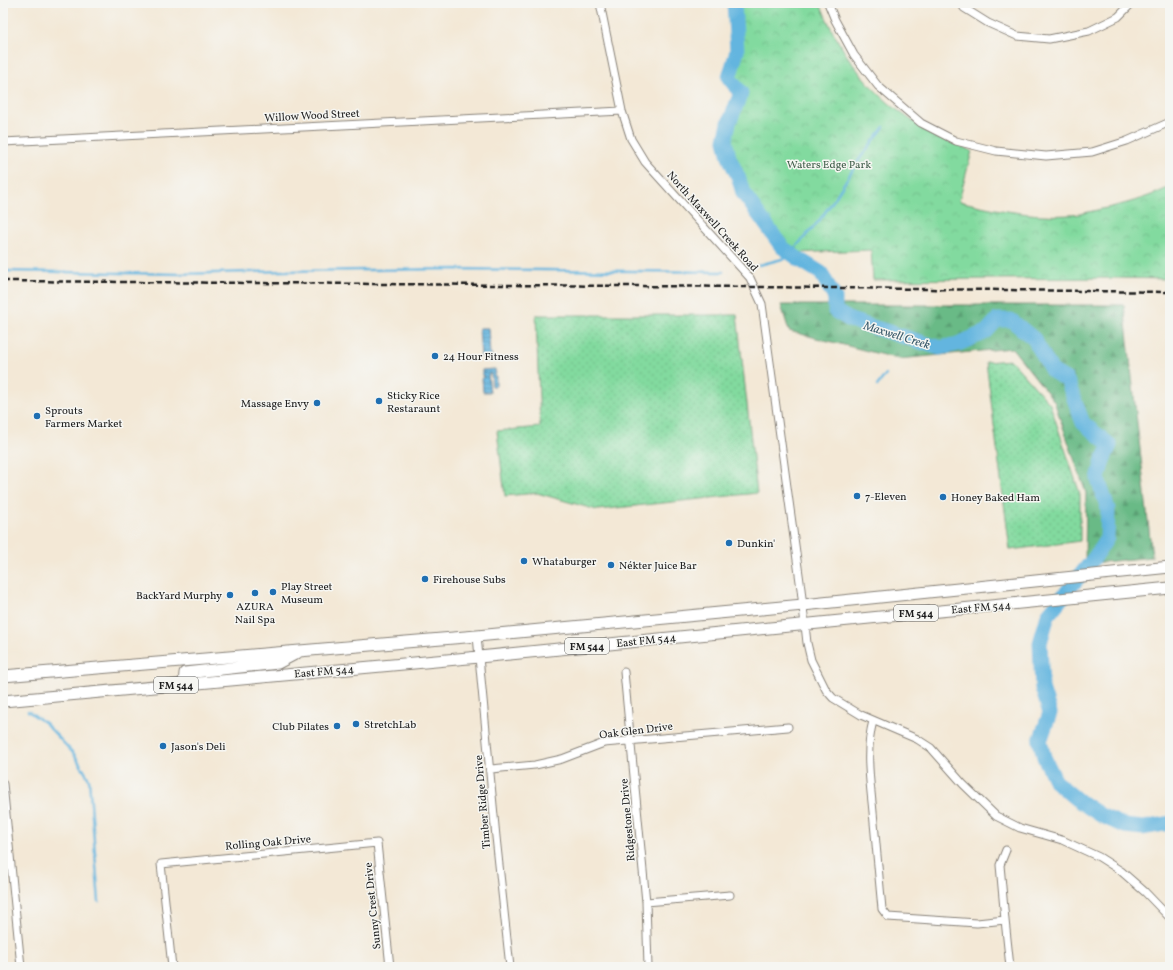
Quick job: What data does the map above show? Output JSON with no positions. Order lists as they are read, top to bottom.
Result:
{
  "streets": {
    "main road": ["East FM 544", "FM 544"],
    "street": [
      "Willow Wood Street",
      "North Maxwell Creek Road",
      "Oak Glen Drive",
      "Timber Ridge Drive",
      "Ridgestone Drive",
      "Rolling Oak Drive",
      "Sunny Crest Drive"
    ]
  },
  "crossings": [
    ["Willow Wood Street", "North Maxwell Creek Road"],
    ["North Maxwell Creek Road", "East FM 544"],
    ["East FM 544", "Timber Ridge Drive"],
    ["Oak Glen Drive", "Timber Ridge Drive"],
    ["Oak Glen Drive", "Ridgestone Drive"],
    ["Rolling Oak Drive", "Sunny Crest Drive"]
  ],
  "water": ["Maxwell Creek"],
  "parks": ["Waters Edge Park"],
  "places": [
    "24 Hour Fitness",
    "Sticky Rice Restaraunt",
    "Massage Envy",
    "Sprouts Farmers Market",
    "7-Eleven",
    "Honey Baked Ham",
    "Dunkin'",
    "Whataburger",
    "Nékter Juice Bar",
    "Firehouse Subs",
    "Play Street Museum",
    "AZURA Nail Spa",
    "BackYard Murphy",
    "StretchLab",
    "Club Pilates",
    "Jason's Deli"
  ]
}
